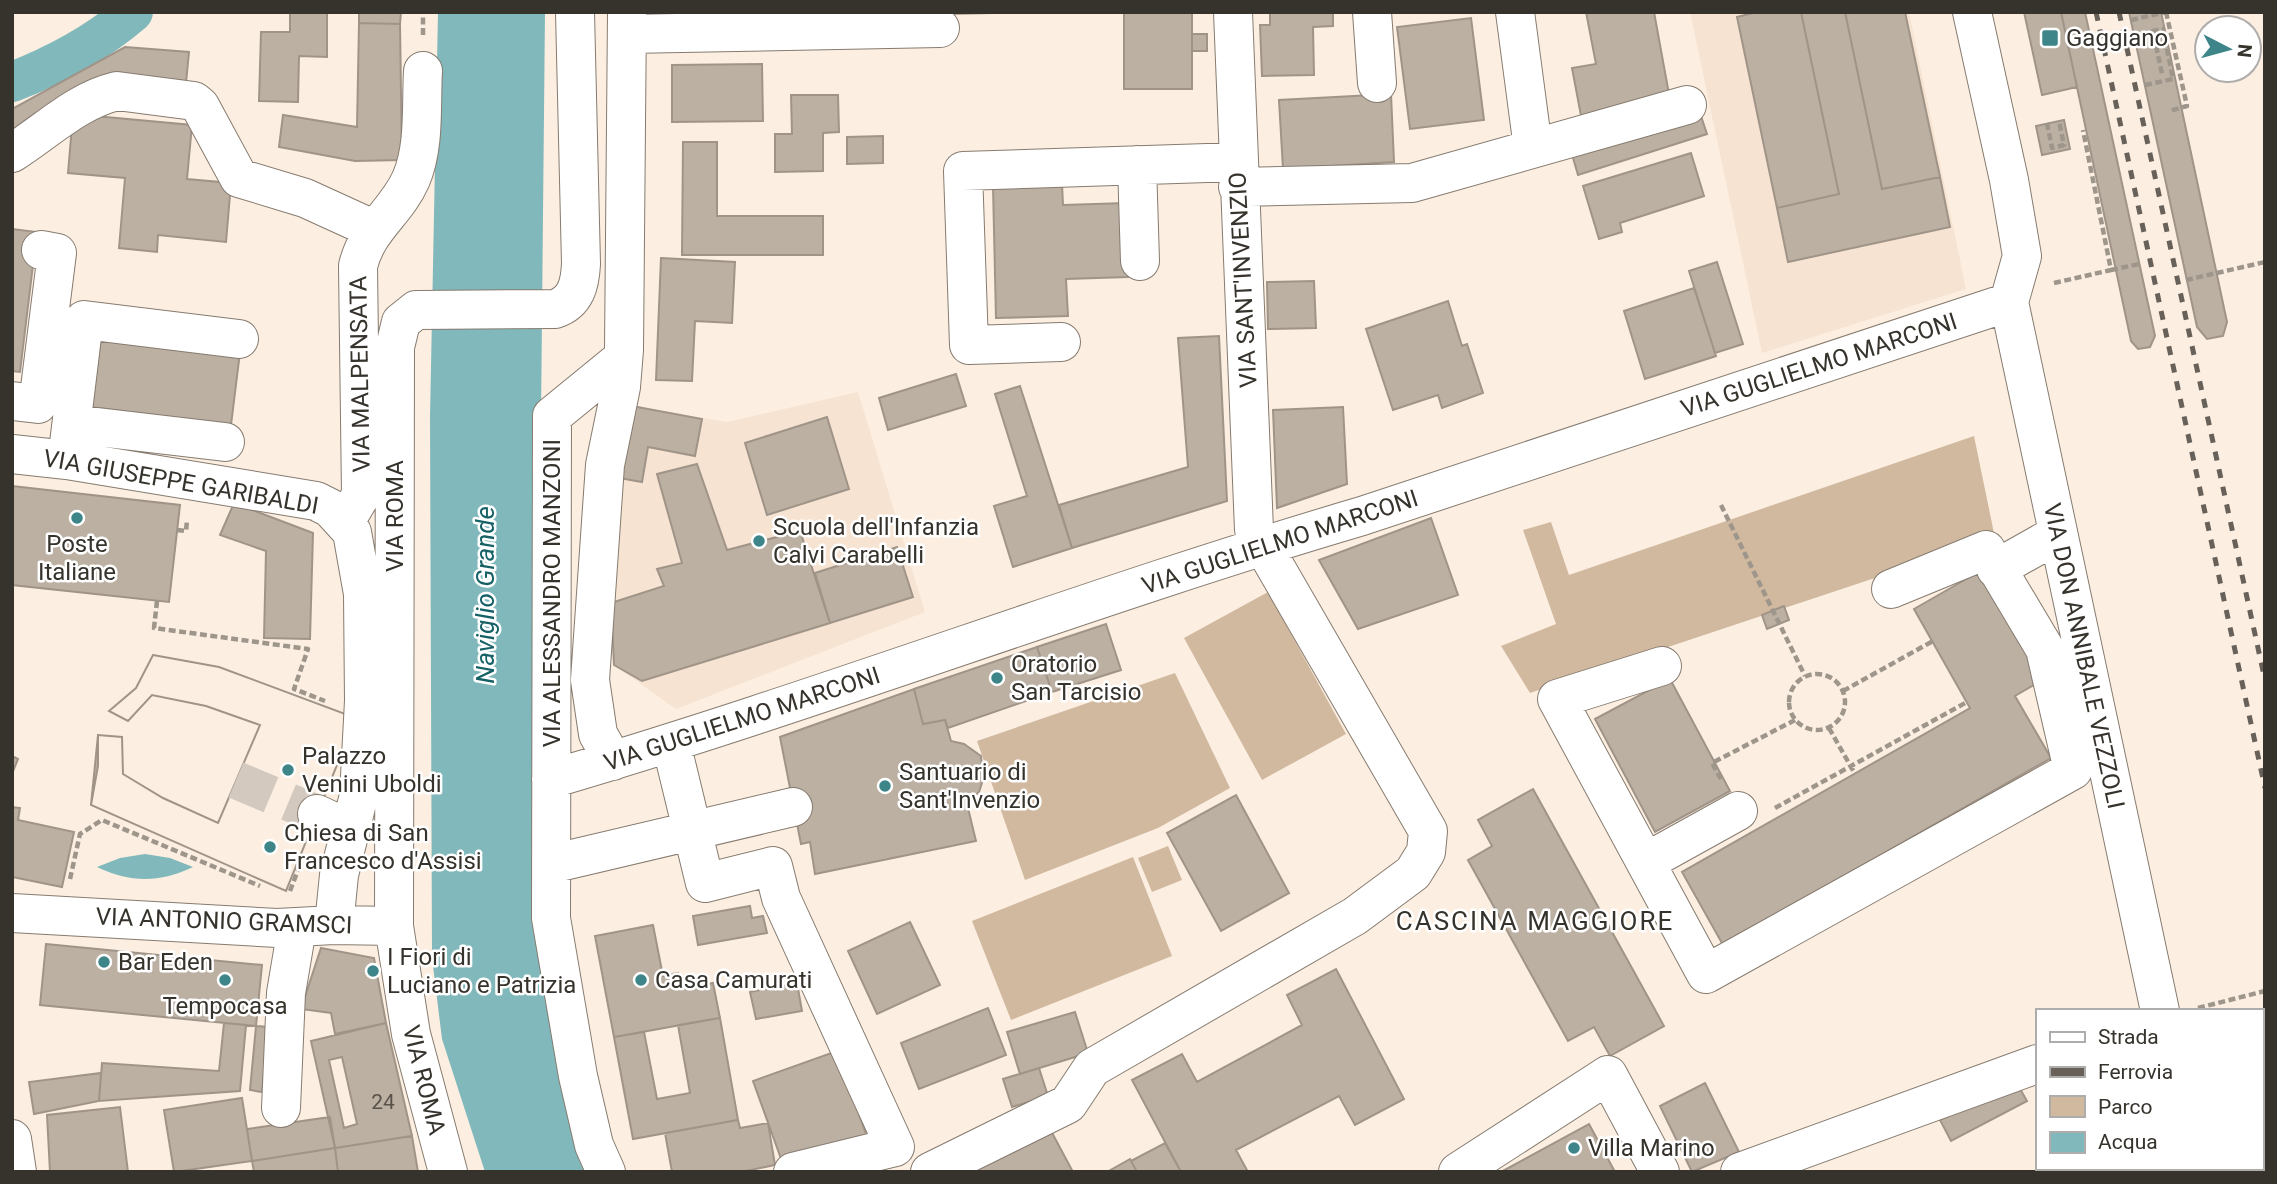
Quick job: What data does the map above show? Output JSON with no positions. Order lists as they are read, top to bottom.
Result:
{
  "streets": {
    "street": [
      "VIA SANT'INVENZIO",
      "VIA GUGLIELMO MARCONI",
      "VIA MALPENSATA",
      "VIA GIUSEPPE GARIBALDI",
      "VIA ROMA",
      "VIA ALESSANDRO MANZONI",
      "VIA DON ANNIBALE VEZZOLI",
      "VIA ANTONIO GRAMSCI"
    ]
  },
  "crossings": [
    ["VIA SANT'INVENZIO", "VIA GUGLIELMO MARCONI"],
    ["VIA GUGLIELMO MARCONI", "VIA ALESSANDRO MANZONI"],
    ["VIA GUGLIELMO MARCONI", "VIA DON ANNIBALE VEZZOLI"],
    ["VIA MALPENSATA", "VIA GIUSEPPE GARIBALDI"],
    ["VIA MALPENSATA", "VIA ROMA"],
    ["VIA GIUSEPPE GARIBALDI", "VIA ROMA"],
    ["VIA ROMA", "VIA ANTONIO GRAMSCI"]
  ],
  "districts": ["CASCINA MAGGIORE"],
  "water": ["Naviglio Grande"],
  "places": {
    "transit": ["Gaggiano"],
    "other": [
      "Poste Italiane",
      "Scuola dell'Infanzia Calvi Carabelli",
      "Oratorio San Tarcisio",
      "Palazzo Venini Uboldi",
      "Santuario di Sant'Invenzio",
      "Chiesa di San Francesco d'Assisi",
      "Bar Eden",
      "I Fiori di Luciano e Patrizia",
      "Tempocasa",
      "Casa Camurati",
      "Villa Marino"
    ]
  },
  "house_numbers": ["24"],
  "legend": [
    "Strada",
    "Ferrovia",
    "Parco",
    "Acqua"
  ],
  "north": "right"
}
